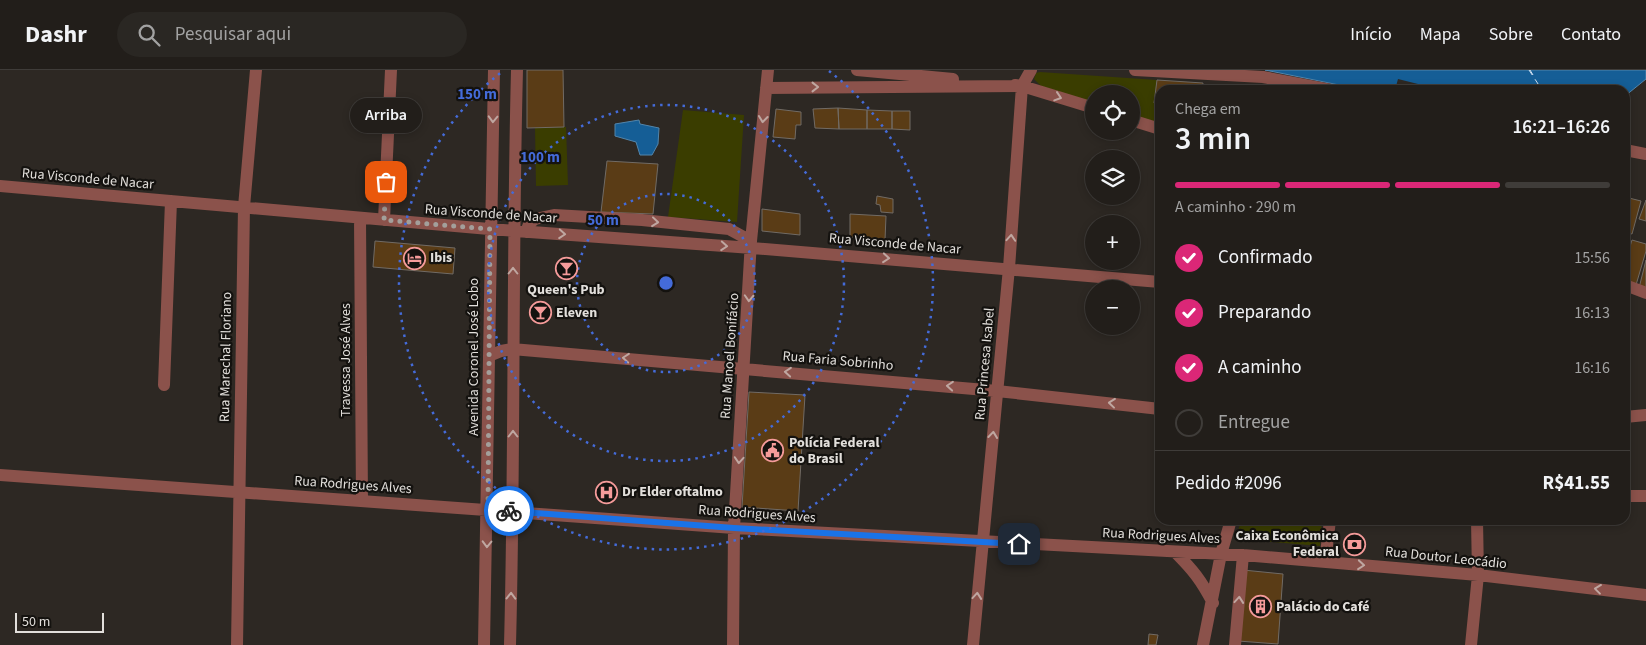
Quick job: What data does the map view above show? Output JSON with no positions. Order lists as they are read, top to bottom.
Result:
{
  "streets": {
    "street": [
      "Rua Visconde de Nacar",
      "Rua Manoel Bonifácio",
      "Rua Marechal Floriano",
      "Avenida Coronel José Lobo",
      "Travessa José Alves",
      "Rua Faria Sobrinho",
      "Rua Princesa Isabel",
      "Rua Rodrigues Alves",
      "Rua Doutor Leocádio"
    ]
  },
  "crossings": [
    ["Rua Visconde de Nacar", "Rua Manoel Bonifácio"],
    ["Rua Visconde de Nacar", "Rua Marechal Floriano"],
    ["Rua Visconde de Nacar", "Avenida Coronel José Lobo"],
    ["Rua Visconde de Nacar", "Travessa José Alves"],
    ["Rua Visconde de Nacar", "Rua Princesa Isabel"],
    ["Rua Manoel Bonifácio", "Rua Faria Sobrinho"],
    ["Rua Manoel Bonifácio", "Rua Rodrigues Alves"],
    ["Rua Marechal Floriano", "Rua Rodrigues Alves"],
    ["Avenida Coronel José Lobo", "Rua Rodrigues Alves"],
    ["Travessa José Alves", "Rua Rodrigues Alves"],
    ["Rua Faria Sobrinho", "Rua Princesa Isabel"],
    ["Rua Princesa Isabel", "Rua Rodrigues Alves"],
    ["Rua Rodrigues Alves", "Rua Doutor Leocádio"]
  ],
  "one_way": ["Rua Manoel Bonifácio", "Rua Faria Sobrinho", "Rua Princesa Isabel"],
  "places": {
    "other": ["Arriba"],
    "hotel": ["Ibis"],
    "bar": ["Queen's Pub", "Eleven"],
    "public building": ["Polícia Federal do Brasil"],
    "hospital": ["Dr Elder oftalmo"],
    "bank": ["Caixa Econômica Federal"],
    "building": ["Palácio do Café"]
  },
  "scale_bar": "50 m",
  "page": {
    "header": "Dashr",
    "search": "Pesquisar aqui",
    "nav": [
      "Início",
      "Mapa",
      "Sobre",
      "Contato"
    ],
    "map_buttons": ["+", "−"],
    "heading": ["3 min", "Chega em", "16:21–16:26"],
    "panel": ["Pedido #2096", "R$41.55"],
    "bubble": "Arriba",
    "bar": "A caminho · 290 m",
    "list": [
      ["Confirmado", "15:56"],
      ["Preparando", "16:13"],
      ["A caminho", "16:16"],
      "Entregue"
    ],
    "scale": "50 m"
  },
  "rings": ["150 m", "100 m", "50 m"]
}
